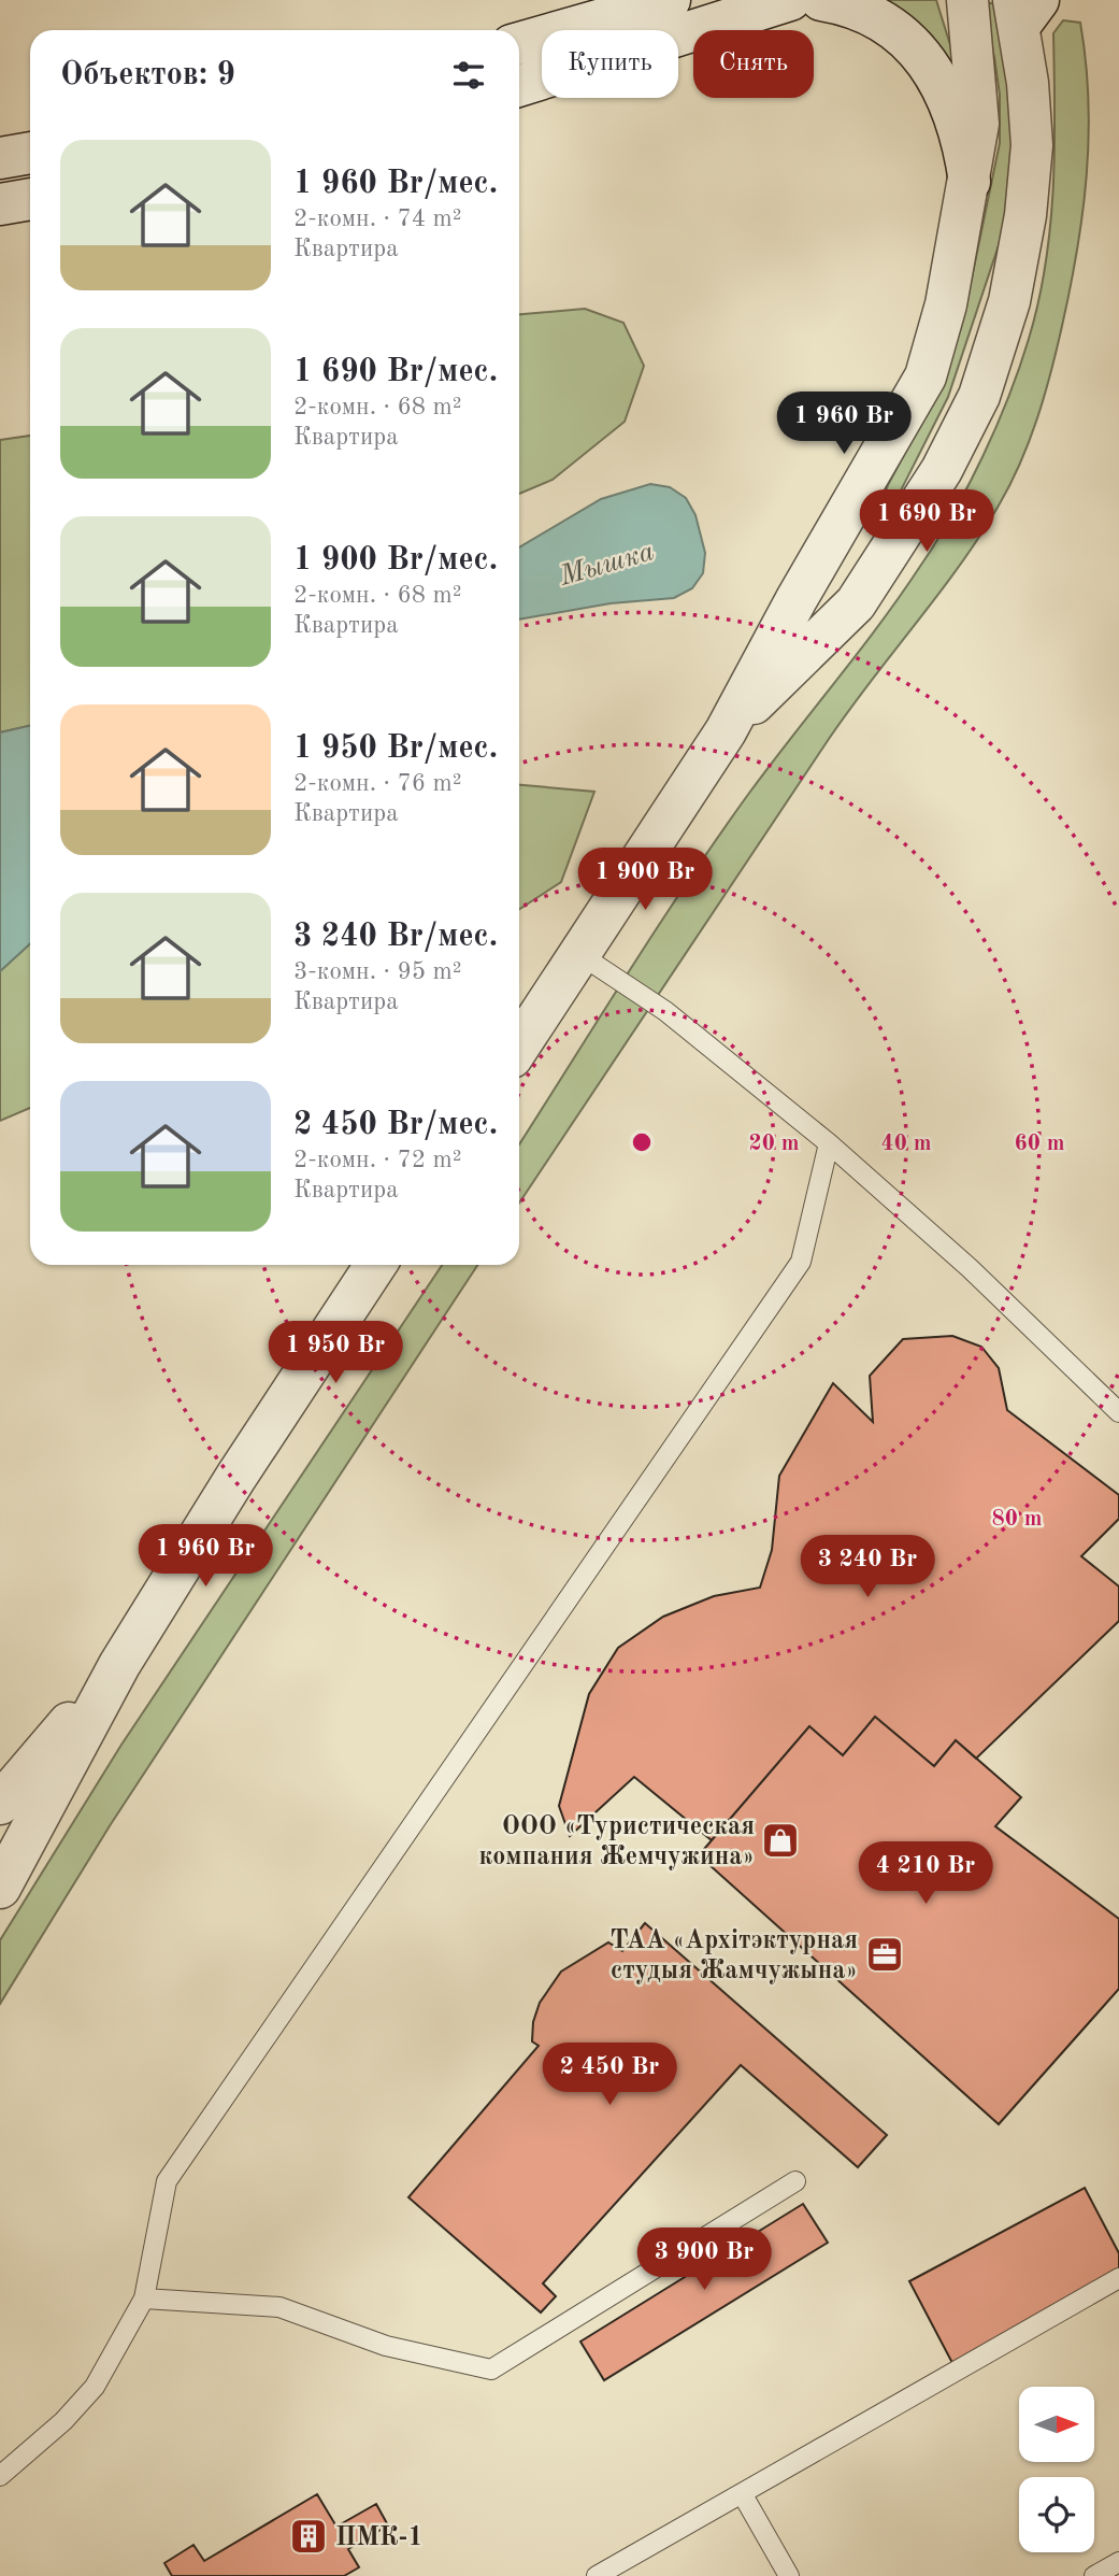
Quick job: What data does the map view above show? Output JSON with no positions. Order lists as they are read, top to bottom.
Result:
{
  "water": ["Мышка"],
  "places": {
    "shop": ["ООО «Туристическая компания Жемчужина»"],
    "office": ["ТАА «Архітэктурная студыя Жамчужына»"],
    "building": ["ПМК-1"]
  },
  "north": "right",
  "page": {
    "chip": ["Купить", "Снять"],
    "heading": "Объектов: 9",
    "list": [
      {
        "name": "1 960 Br/мес.",
        "note": "2-комн. · 74 m² · Квартира"
      },
      {
        "name": "1 690 Br/мес.",
        "note": "2-комн. · 68 m² · Квартира"
      },
      {
        "name": "1 900 Br/мес.",
        "note": "2-комн. · 68 m² · Квартира"
      },
      {
        "name": "1 950 Br/мес.",
        "note": "2-комн. · 76 m² · Квартира"
      },
      {
        "name": "3 240 Br/мес.",
        "note": "3-комн. · 95 m² · Квартира"
      },
      {
        "name": "2 450 Br/мес.",
        "note": "2-комн. · 72 m² · Квартира"
      }
    ],
    "price": [
      "1 960 Br",
      "1 690 Br",
      "1 900 Br",
      "1 950 Br",
      "1 960 Br",
      "3 240 Br",
      "4 210 Br",
      "2 450 Br",
      "3 900 Br"
    ]
  },
  "rings": [
    "20 m",
    "40 m",
    "60 m",
    "80 m"
  ]
}
